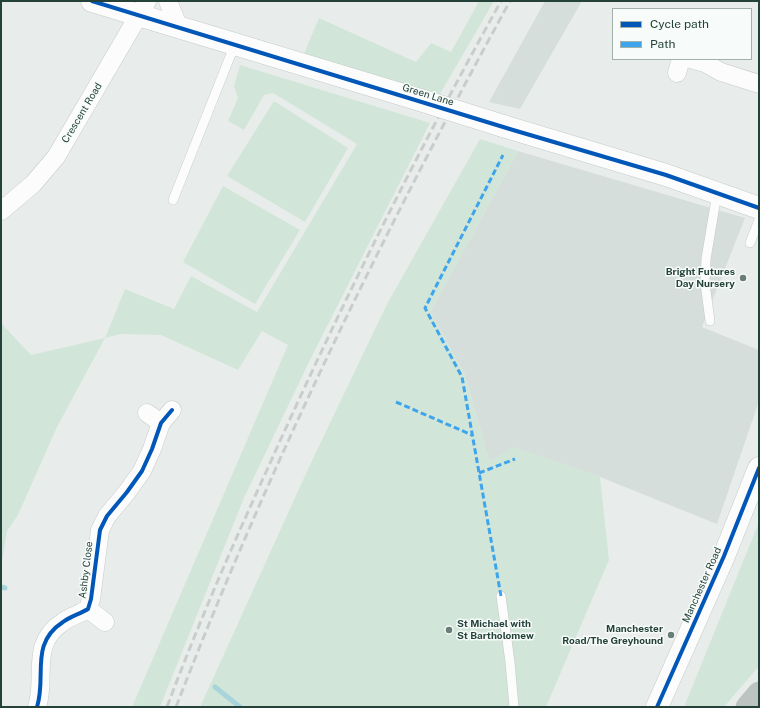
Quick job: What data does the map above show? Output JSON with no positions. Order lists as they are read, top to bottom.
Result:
{
  "streets": {
    "street": [
      "Green Lane",
      "Crescent Road",
      "Ashby Close",
      "Manchester Road"
    ]
  },
  "crossings": [
    ["Green Lane", "Crescent Road"]
  ],
  "places": ["Bright Futures Day Nursery", "St Michael with St Bartholomew", "Manchester Road/The Greyhound"],
  "legend": ["Cycle path", "Path"]
}
